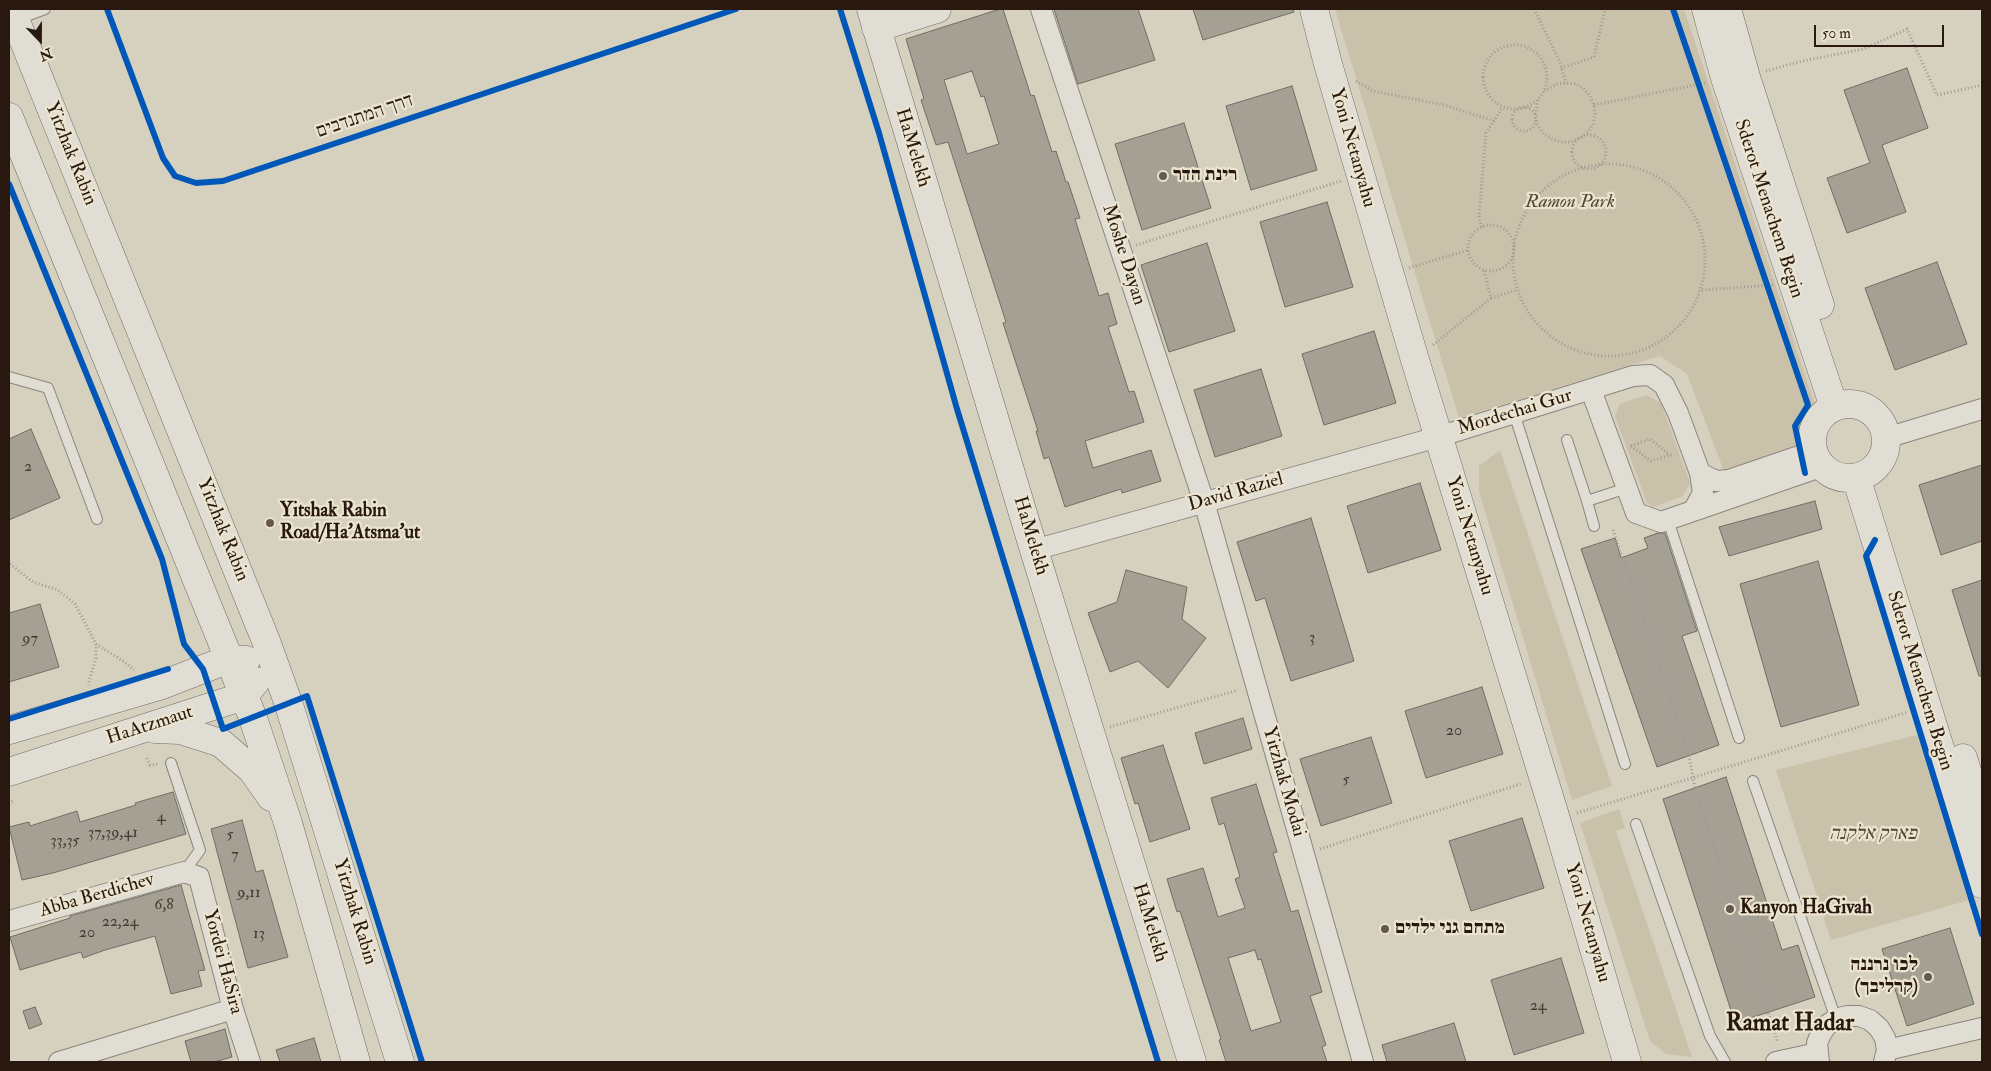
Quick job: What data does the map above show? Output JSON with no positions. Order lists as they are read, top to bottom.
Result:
{
  "streets": {
    "street": [
      "HaMelekh",
      "Yoni Netanyahu",
      "Yitzhak Rabin",
      "Sderot Menachem Begin",
      "Moshe Dayan",
      "Mordechai Gur",
      "David Raziel",
      "HaAtzmaut",
      "Yitzhak Modai",
      "Abba Berdichev",
      "Yordei HaSira"
    ],
    "cycle path": ["דרך המתנדבים"]
  },
  "crossings": [
    ["HaMelekh", "David Raziel"],
    ["Yoni Netanyahu", "Mordechai Gur"],
    ["Yoni Netanyahu", "David Raziel"],
    ["Yitzhak Rabin", "HaAtzmaut"],
    ["Sderot Menachem Begin", "Mordechai Gur"],
    ["Moshe Dayan", "David Raziel"],
    ["Moshe Dayan", "Yitzhak Modai"],
    ["Mordechai Gur", "David Raziel"],
    ["David Raziel", "Yitzhak Modai"],
    ["Abba Berdichev", "Yordei HaSira"]
  ],
  "districts": ["Ramat Hadar"],
  "parks": ["Ramon Park", "פארק אלקנה"],
  "places": [
    "רינת הדר",
    "Yitshak Rabin Road/Ha'Atsma'ut",
    "Kanyon HaGivah",
    "מתחם גני ילדים",
    "לכו נרננה (קרליבך)"
  ],
  "house_numbers": [
    "2",
    "3",
    "97",
    "20",
    "5",
    "4",
    "37,39,41",
    "5",
    "33,35",
    "7",
    "9,11",
    "6,8",
    "22,24",
    "20",
    "13",
    "24"
  ],
  "scale_bar": "50 m",
  "north": "bottom"
}
